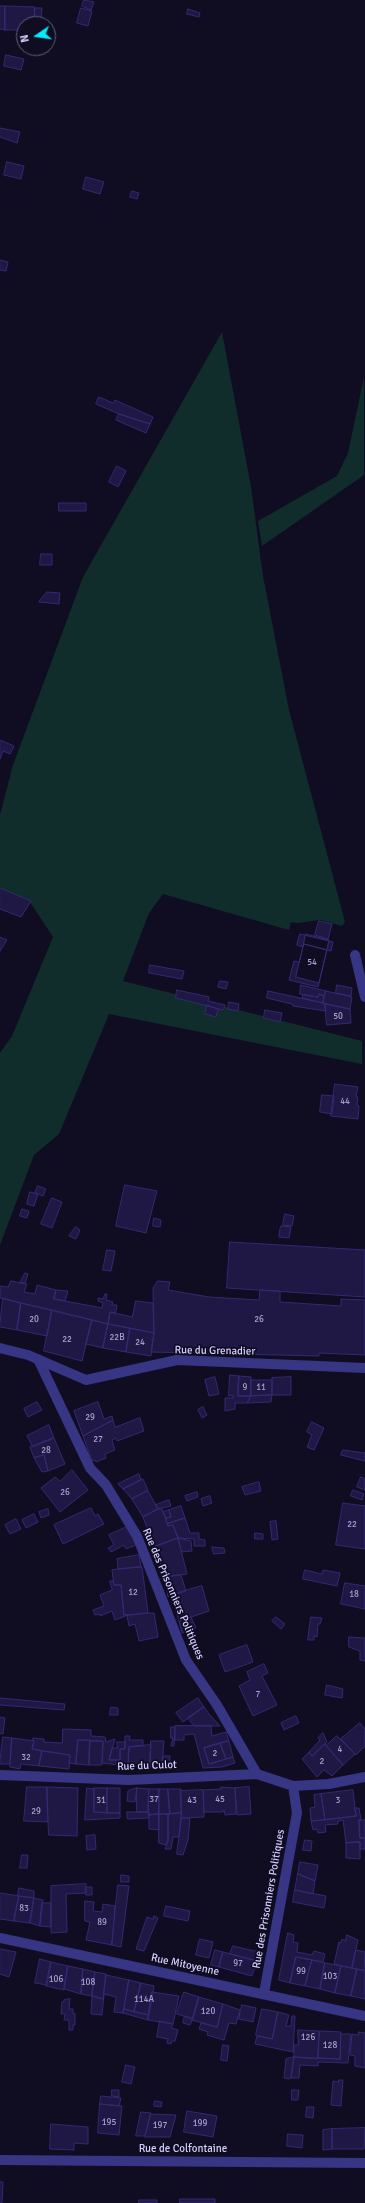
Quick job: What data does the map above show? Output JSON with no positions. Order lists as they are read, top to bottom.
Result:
{
  "streets": {
    "street": [
      "Rue du Grenadier",
      "Rue des Prisonniers Politiques",
      "Rue du Culot",
      "Rue Mitoyenne",
      "Rue de Colfontaine"
    ]
  },
  "crossings": [
    ["Rue du Grenadier", "Rue des Prisonniers Politiques"],
    ["Rue des Prisonniers Politiques", "Rue du Culot"],
    ["Rue des Prisonniers Politiques", "Rue Mitoyenne"]
  ],
  "house_numbers": [
    "54",
    "50",
    "44",
    "20",
    "26",
    "22B",
    "22",
    "24",
    "9",
    "11",
    "29",
    "27",
    "28",
    "26",
    "22",
    "12",
    "18",
    "7",
    "4",
    "2",
    "32",
    "2",
    "37",
    "45",
    "31",
    "43",
    "3",
    "29",
    "83",
    "89",
    "97",
    "99",
    "103",
    "106",
    "108",
    "114A",
    "120",
    "126",
    "128",
    "195",
    "199",
    "197"
  ],
  "north": "left"
}
